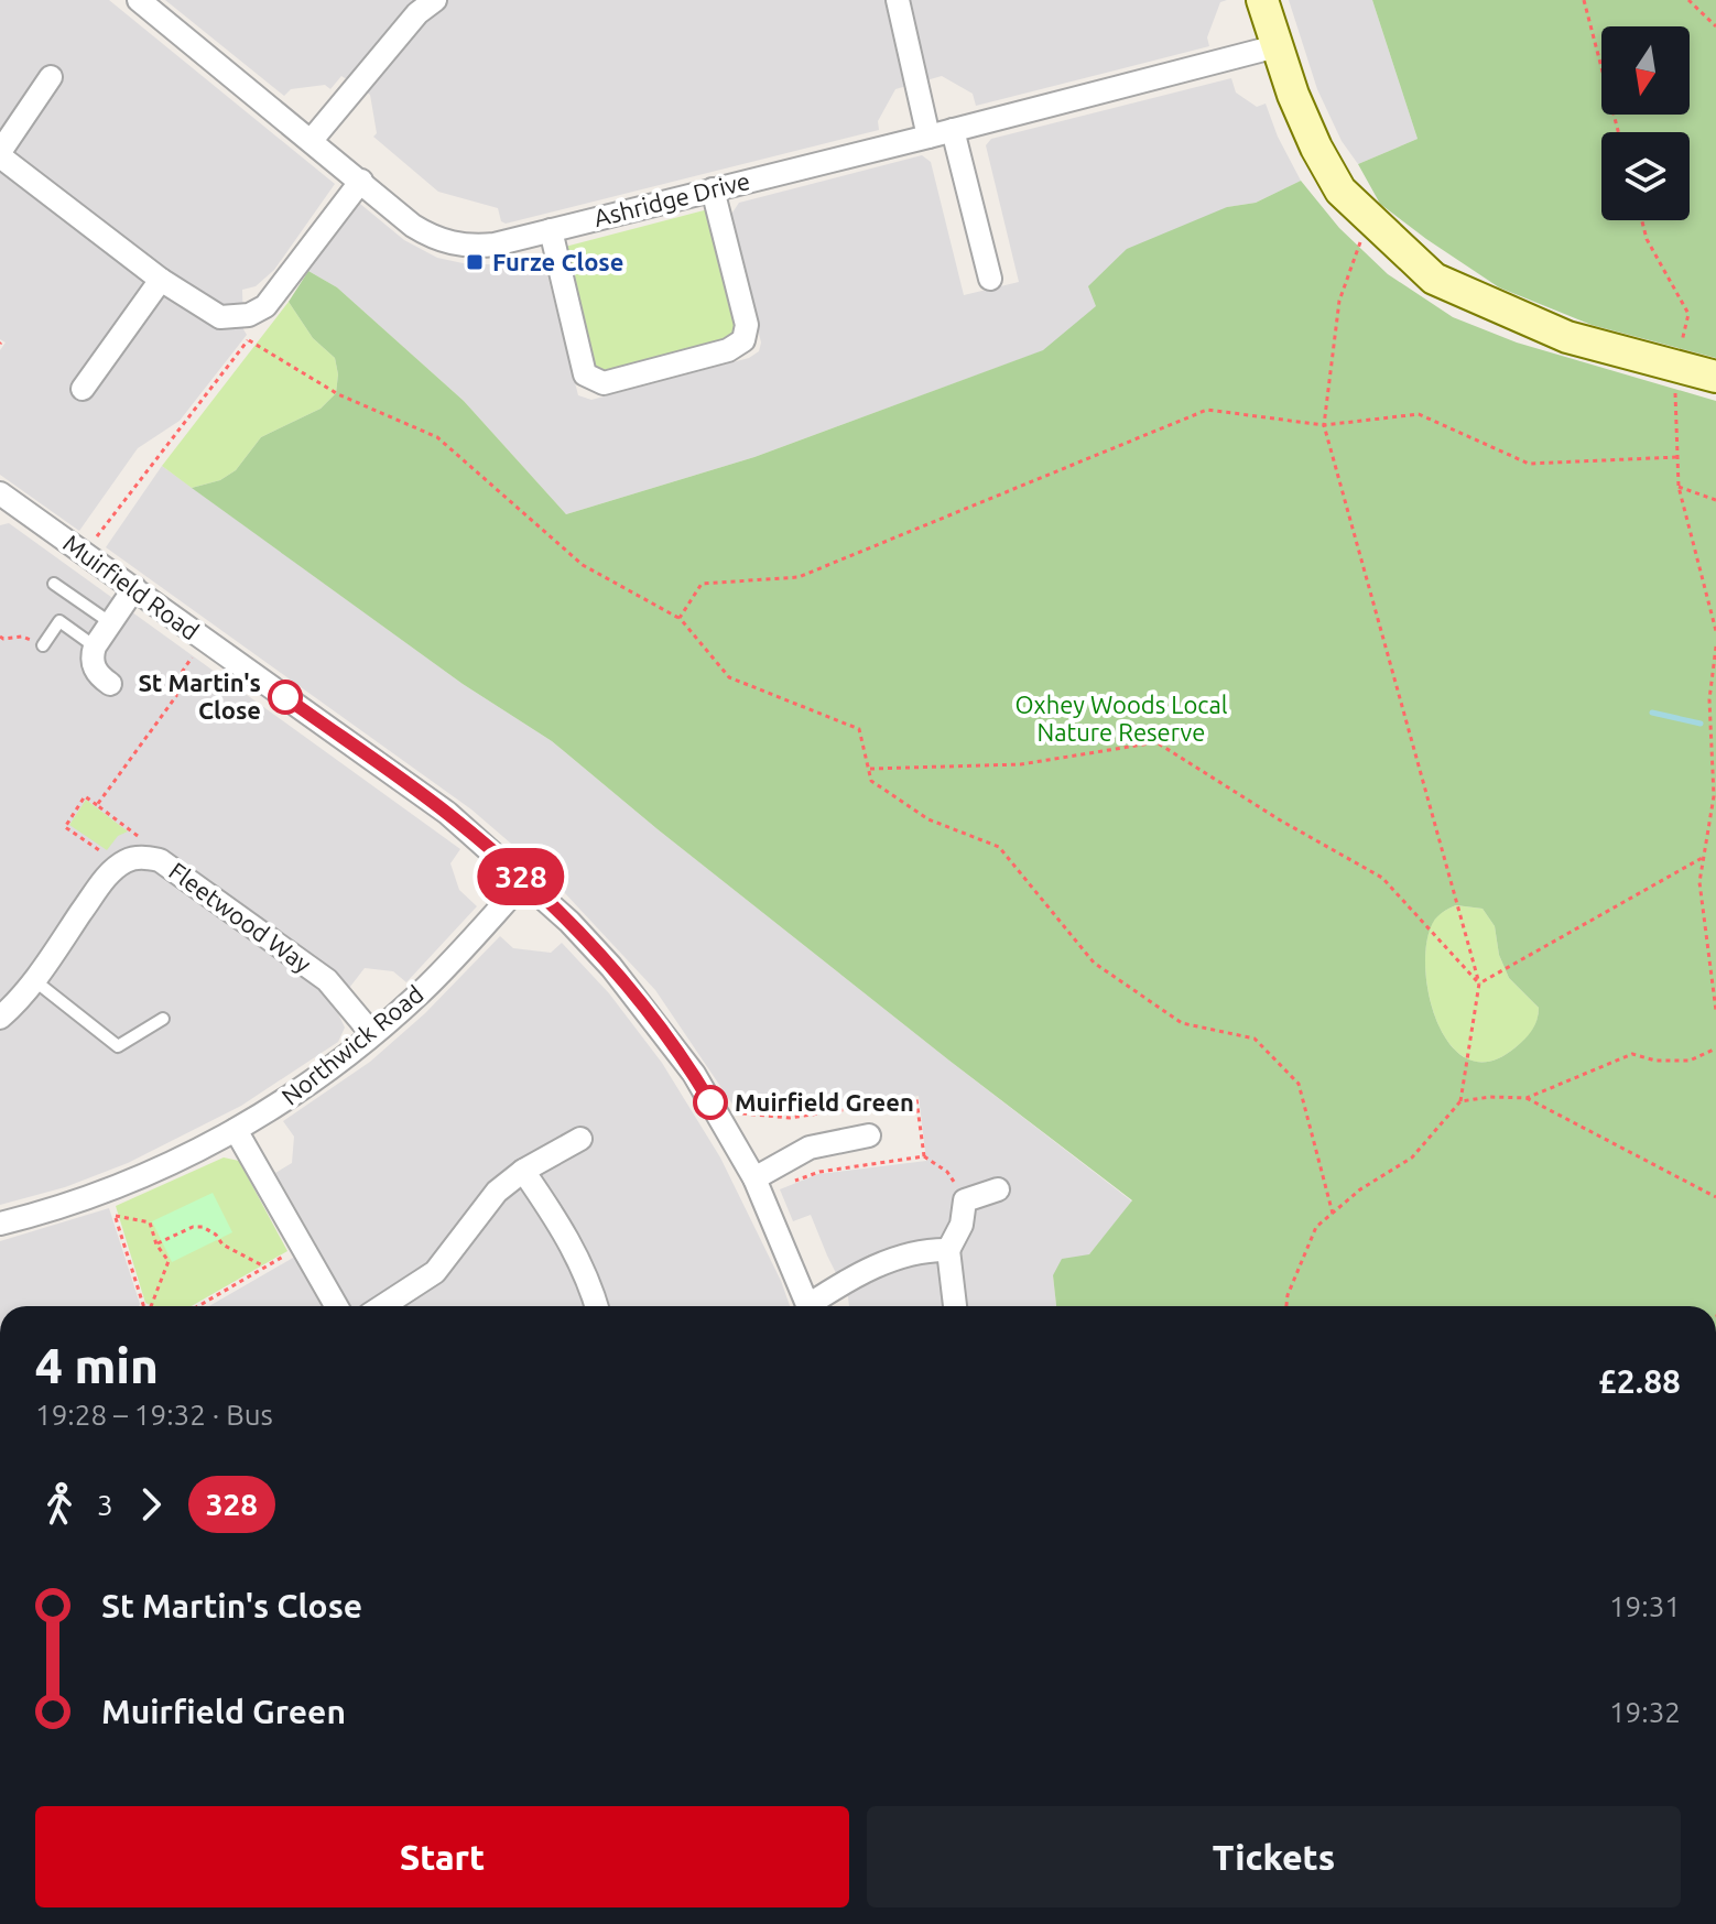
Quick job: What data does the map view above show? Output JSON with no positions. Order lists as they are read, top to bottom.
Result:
{
  "streets": {
    "street": [
      "Ashridge Drive",
      "Muirfield Road",
      "Fleetwood Way",
      "Northwick Road"
    ]
  },
  "crossings": [
    ["Muirfield Road", "Northwick Road"],
    ["Fleetwood Way", "Northwick Road"]
  ],
  "parks": ["Oxhey Woods Local Nature Reserve"],
  "places": {
    "transit": ["Furze Close"],
    "other": ["St Martin's Close", "Muirfield Green"]
  },
  "lines": ["bus line 328"],
  "north": "bottom",
  "page": {
    "on_map": "328",
    "heading": ["4 min", "19:28 – 19:32 · Bus", "£2.88"],
    "legs": ["3", "328"],
    "list": [
      {
        "name": "St Martin's Close",
        "value": "19:31"
      },
      {
        "name": "Muirfield Green",
        "value": "19:32"
      }
    ],
    "buttons": ["Start", "Tickets"]
  }
}
